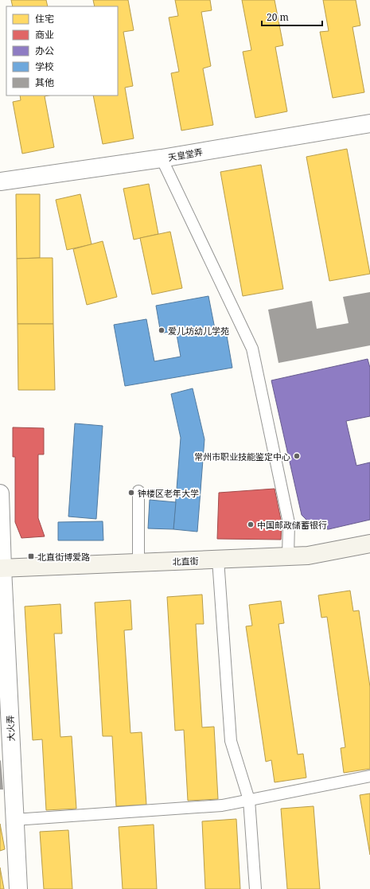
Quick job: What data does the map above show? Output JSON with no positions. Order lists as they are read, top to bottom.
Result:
{
  "streets": {
    "street": ["天皇堂弄", "北直街", "大火弄"]
  },
  "crossings": [
    ["北直街", "大火弄"]
  ],
  "places": {
    "other": [
      "爱儿坊幼儿学苑",
      "常州市职业技能鉴定中心",
      "钟楼区老年大学",
      "中国邮政储蓄银行"
    ],
    "transit": ["北直街博爱路"]
  },
  "legend": [
    "住宅",
    "商业",
    "办公",
    "学校",
    "其他"
  ],
  "scale_bar": "20 m"
}
